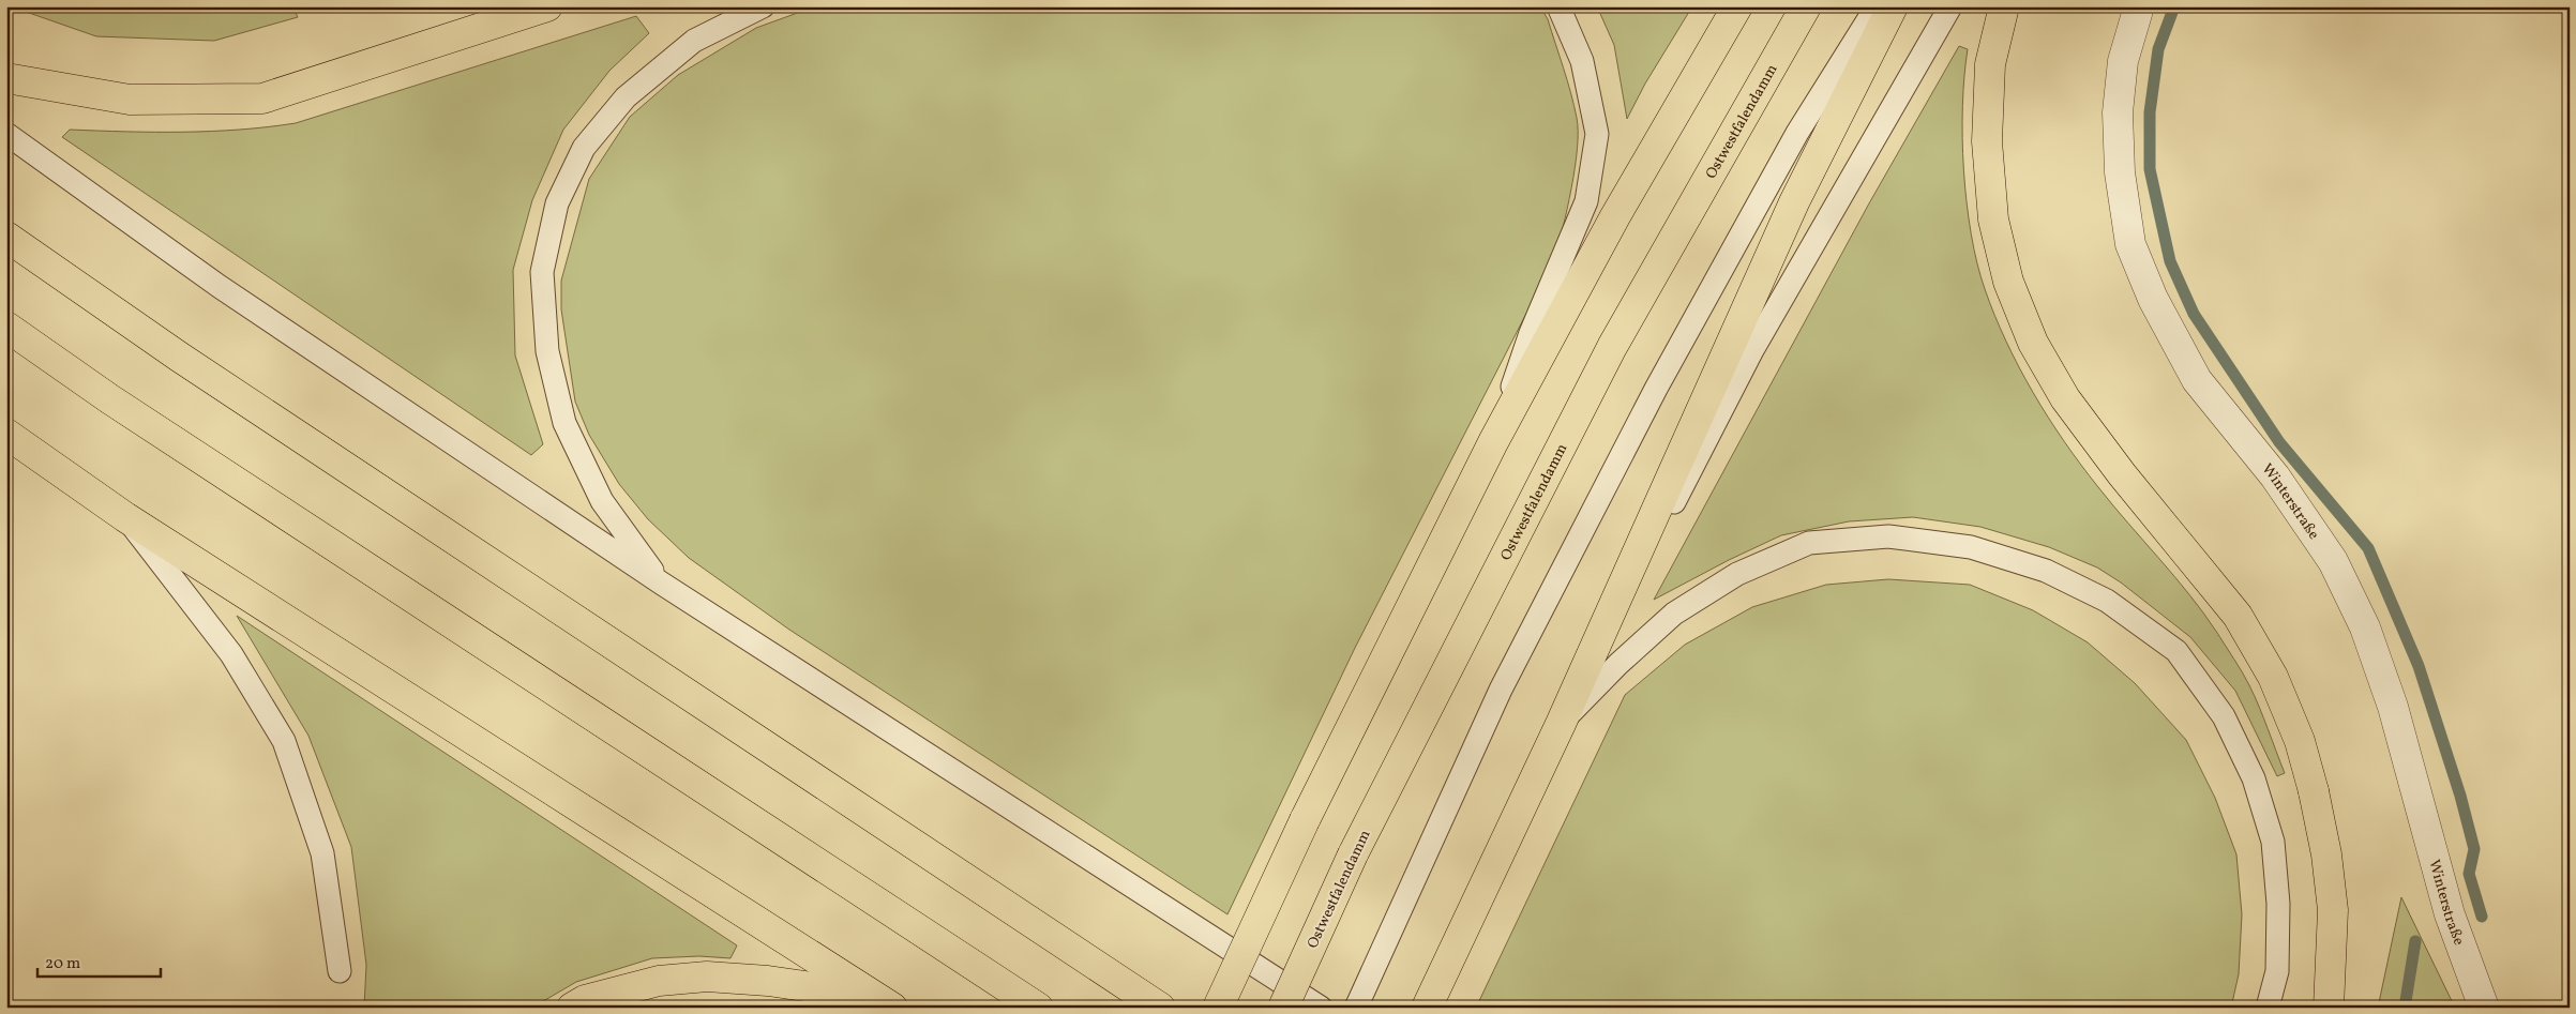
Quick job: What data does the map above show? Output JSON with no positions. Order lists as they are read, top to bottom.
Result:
{
  "streets": {
    "highway": ["Ostwestfalendamm"],
    "street": ["Winterstraße"]
  },
  "scale_bar": "20 m"
}
